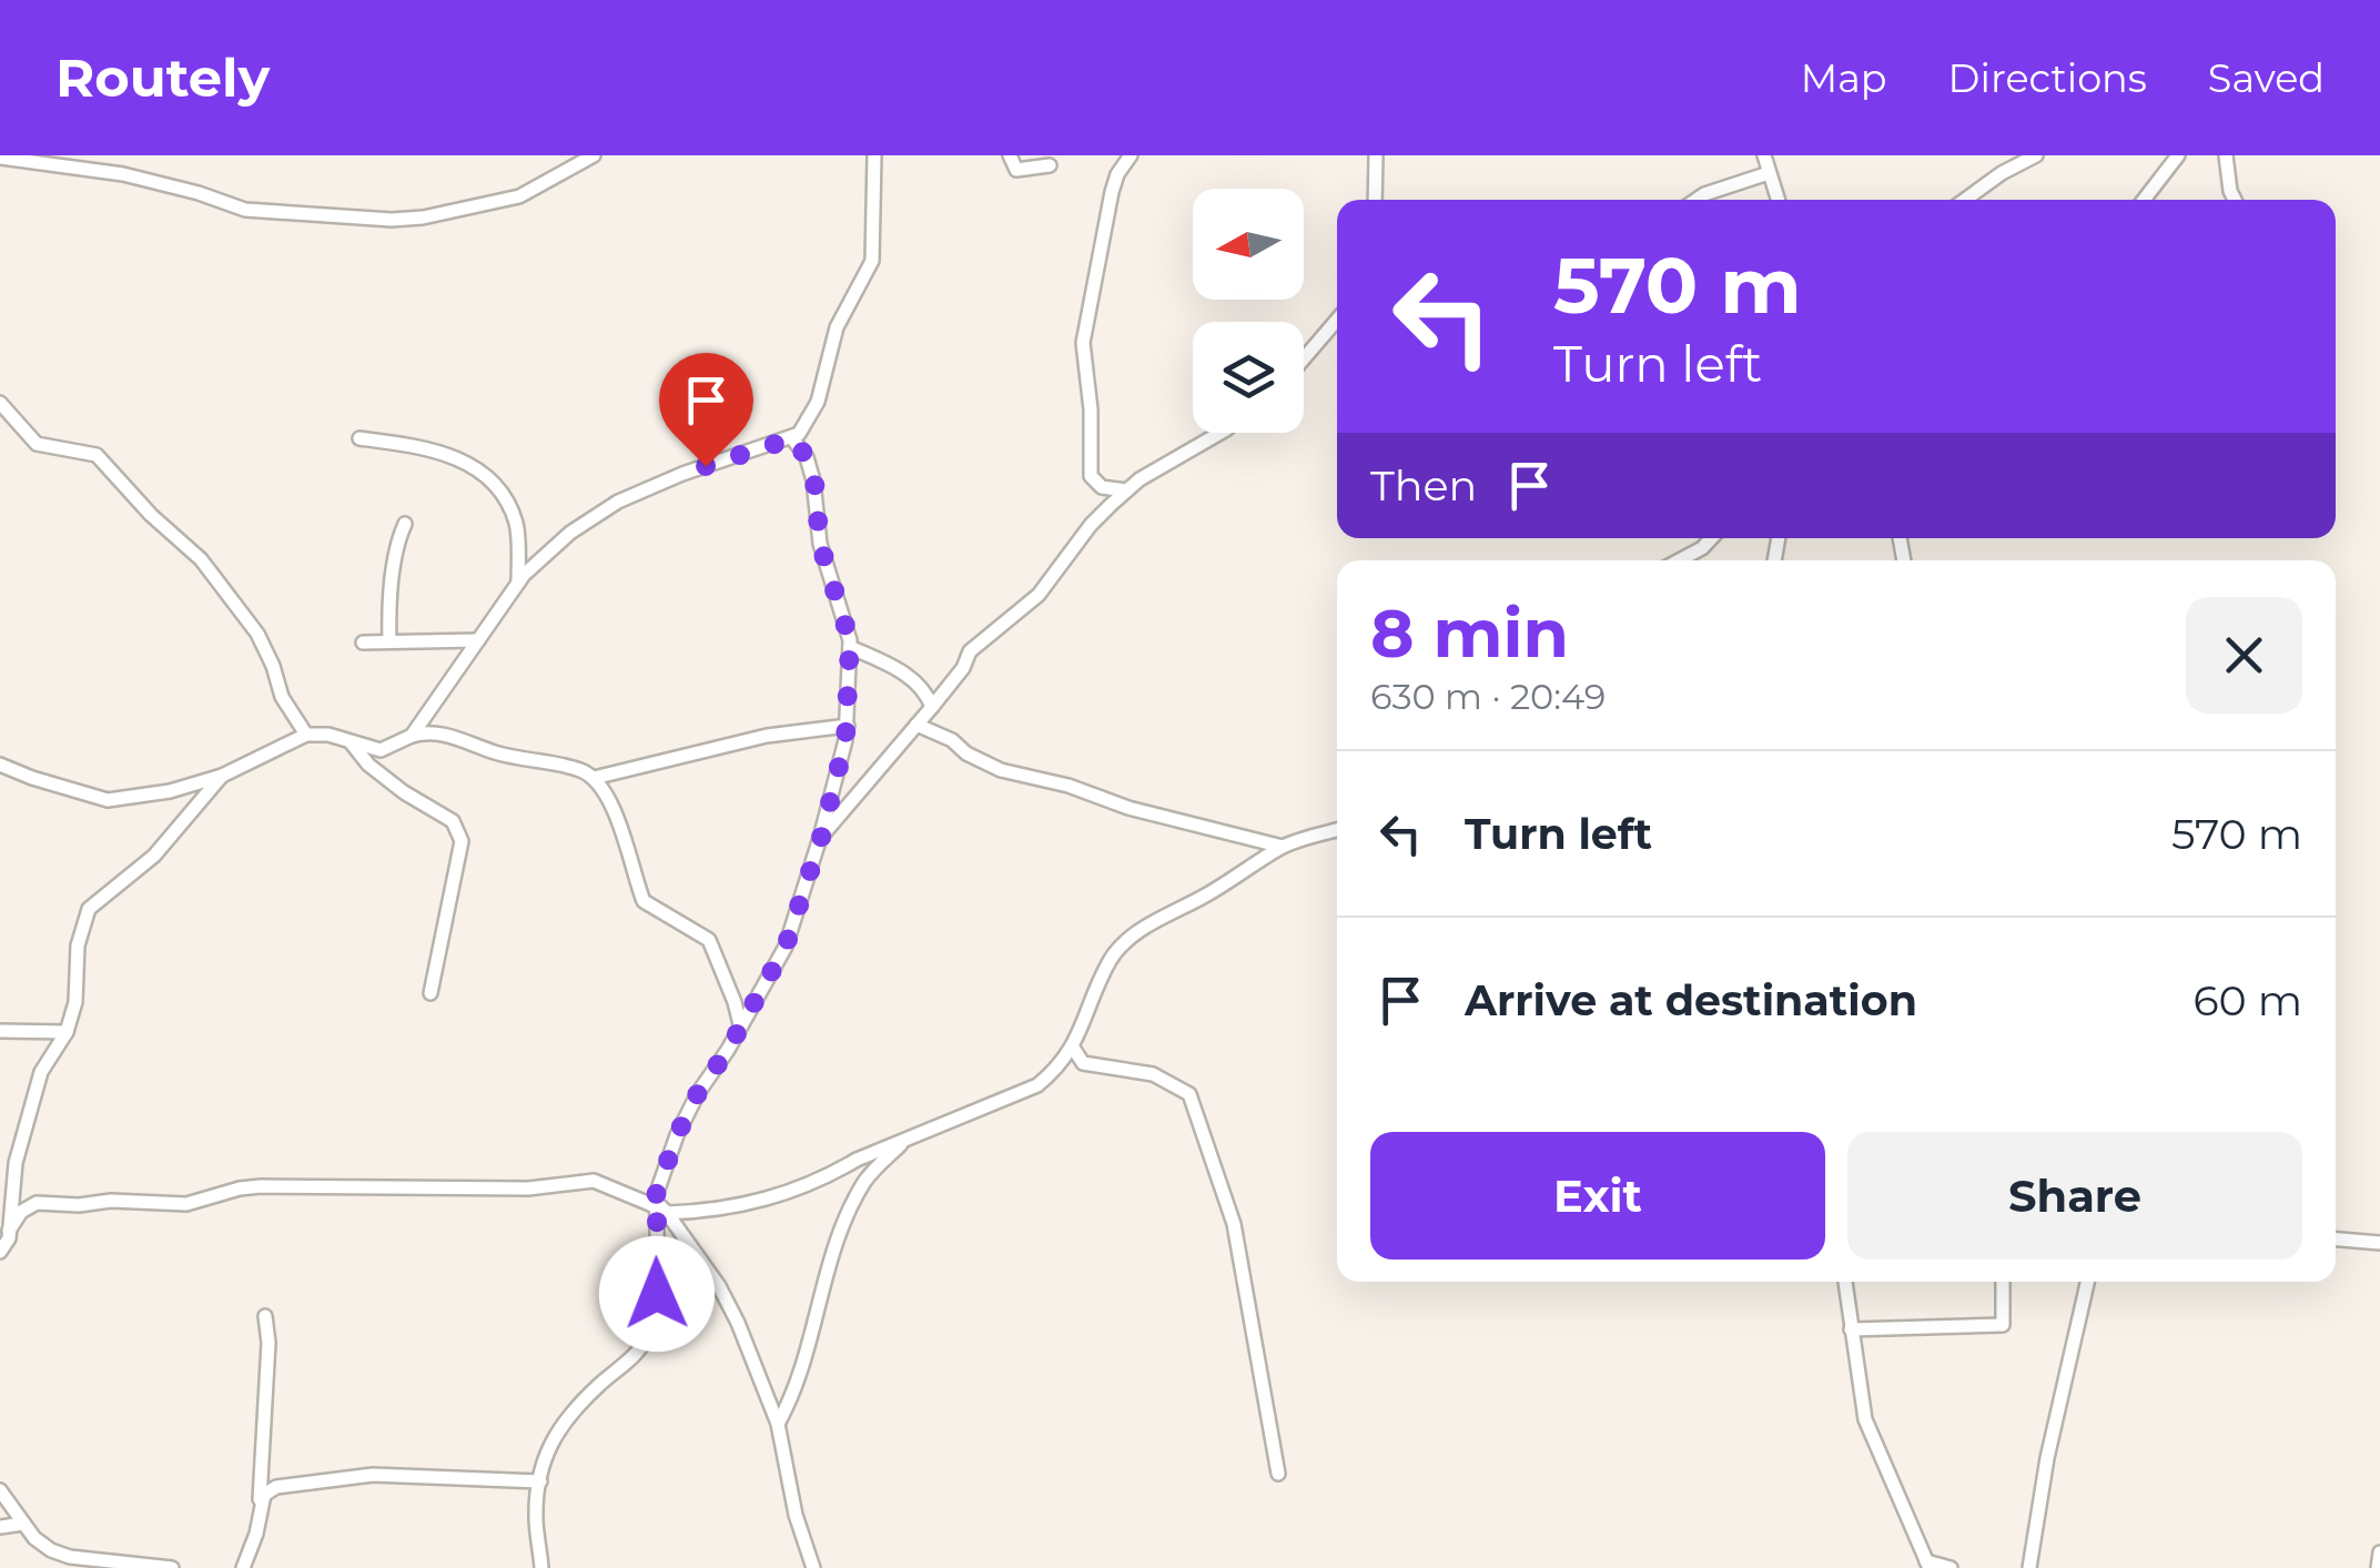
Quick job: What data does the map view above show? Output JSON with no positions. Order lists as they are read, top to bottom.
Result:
{
  "north": "left",
  "page": {
    "header": "Routely",
    "nav": ["Map", "Directions", "Saved"],
    "turn": ["570 m", "Turn left"],
    "then": "Then",
    "heading": ["8 min", "630 m · 20:49"],
    "list": [
      {
        "name": "Turn left",
        "value": "570 m"
      },
      {
        "name": "Arrive at destination",
        "value": "60 m"
      }
    ],
    "buttons": ["Exit", "Share"]
  }
}
